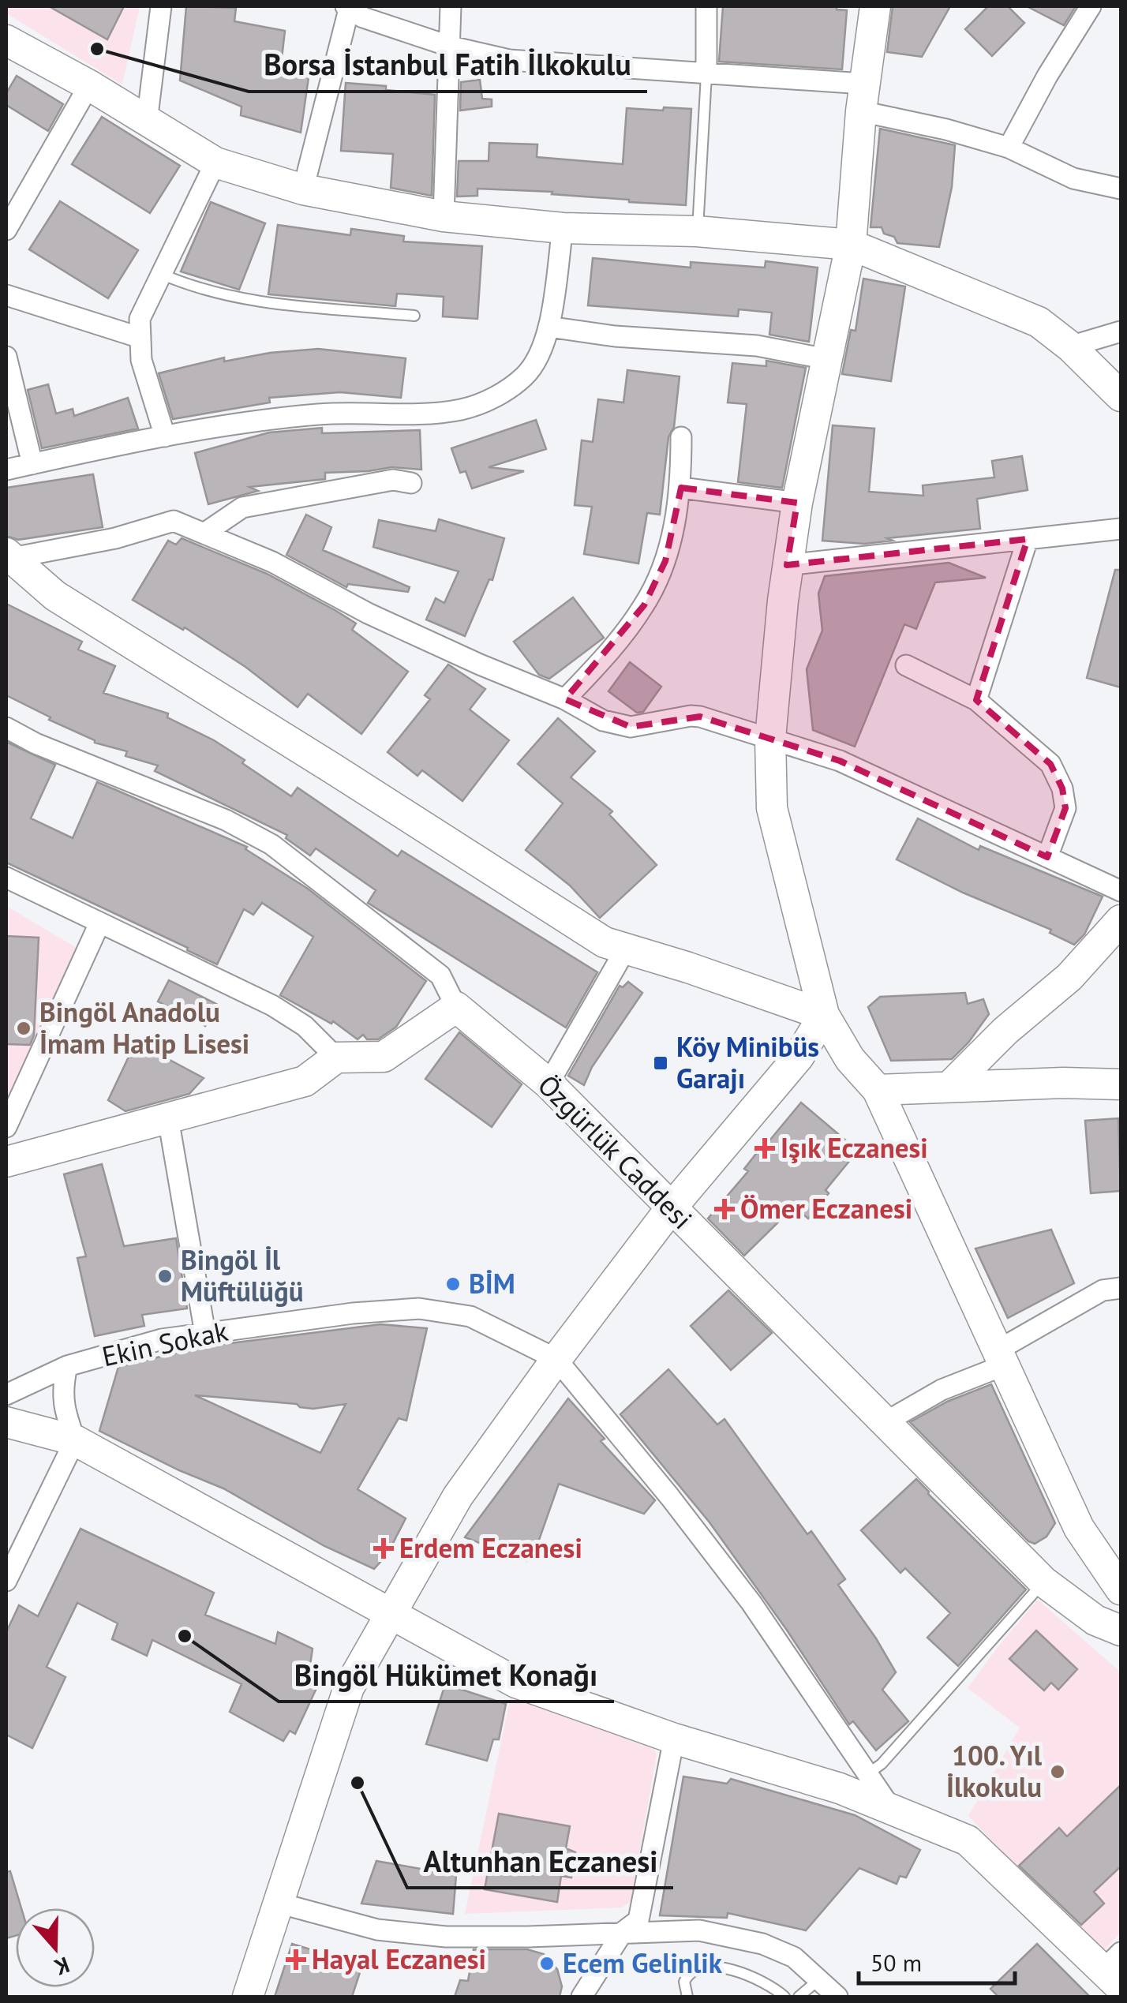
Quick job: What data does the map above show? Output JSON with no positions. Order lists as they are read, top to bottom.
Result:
{
  "streets": {
    "street": ["Özgürlük Caddesi", "Ekin Sokak"]
  },
  "places": {
    "other": [
      "Borsa İstanbul Fatih İlkokulu",
      "Bingöl Anadolu İmam Hatip Lisesi",
      "Bingöl İl Müftülüğü",
      "BİM",
      "Bingöl Hükümet Konağı",
      "100. Yıl İlkokulu",
      "Altunhan Eczanesi",
      "Ecem Gelinlik"
    ],
    "transit": ["Köy Minibüs Garajı"],
    "health": [
      "Işık Eczanesi",
      "Ömer Eczanesi",
      "Erdem Eczanesi",
      "Hayal Eczanesi"
    ]
  },
  "scale_bar": "50 m",
  "north": "bottom"
}
